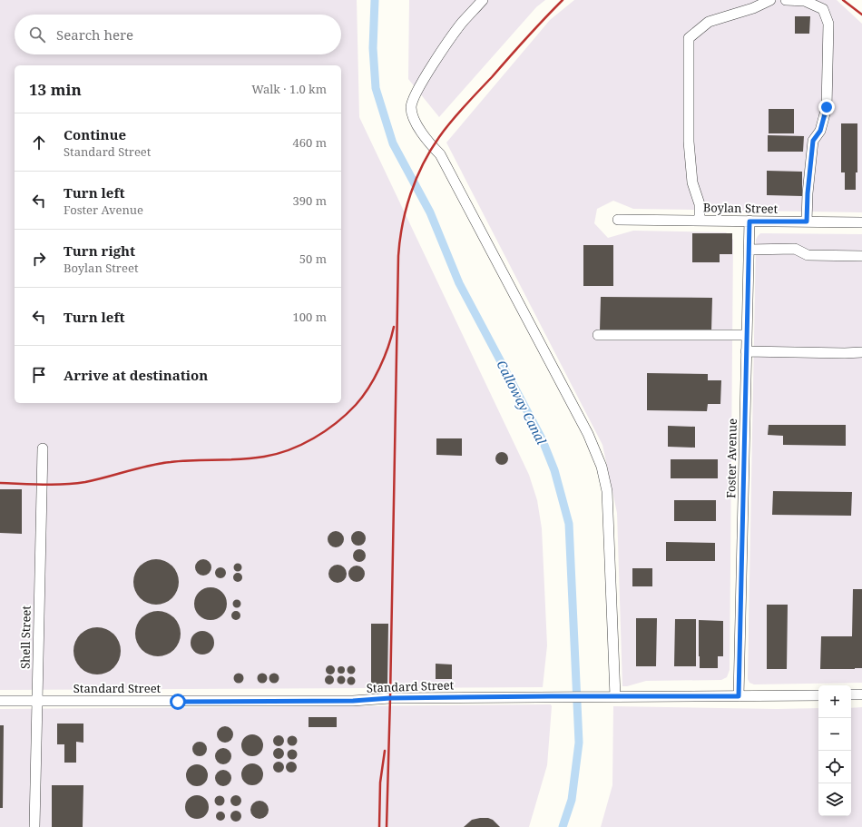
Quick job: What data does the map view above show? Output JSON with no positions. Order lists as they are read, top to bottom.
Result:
{
  "streets": {
    "street": [
      "Boylan Street",
      "Foster Avenue",
      "Shell Street",
      "Standard Street"
    ]
  },
  "crossings": [
    ["Boylan Street", "Foster Avenue"],
    ["Foster Avenue", "Standard Street"],
    ["Shell Street", "Standard Street"]
  ],
  "water": ["Calloway Canal"],
  "page": {
    "search": "Search here",
    "heading": ["13 min", "Walk · 1.0 km"],
    "list": [
      ["Continue", "Standard Street", "460 m"],
      ["Turn left", "Foster Avenue", "390 m"],
      ["Turn right", "Boylan Street", "50 m"],
      ["Turn left", "100 m"],
      "Arrive at destination"
    ],
    "map_buttons": ["+", "−"]
  }
}
